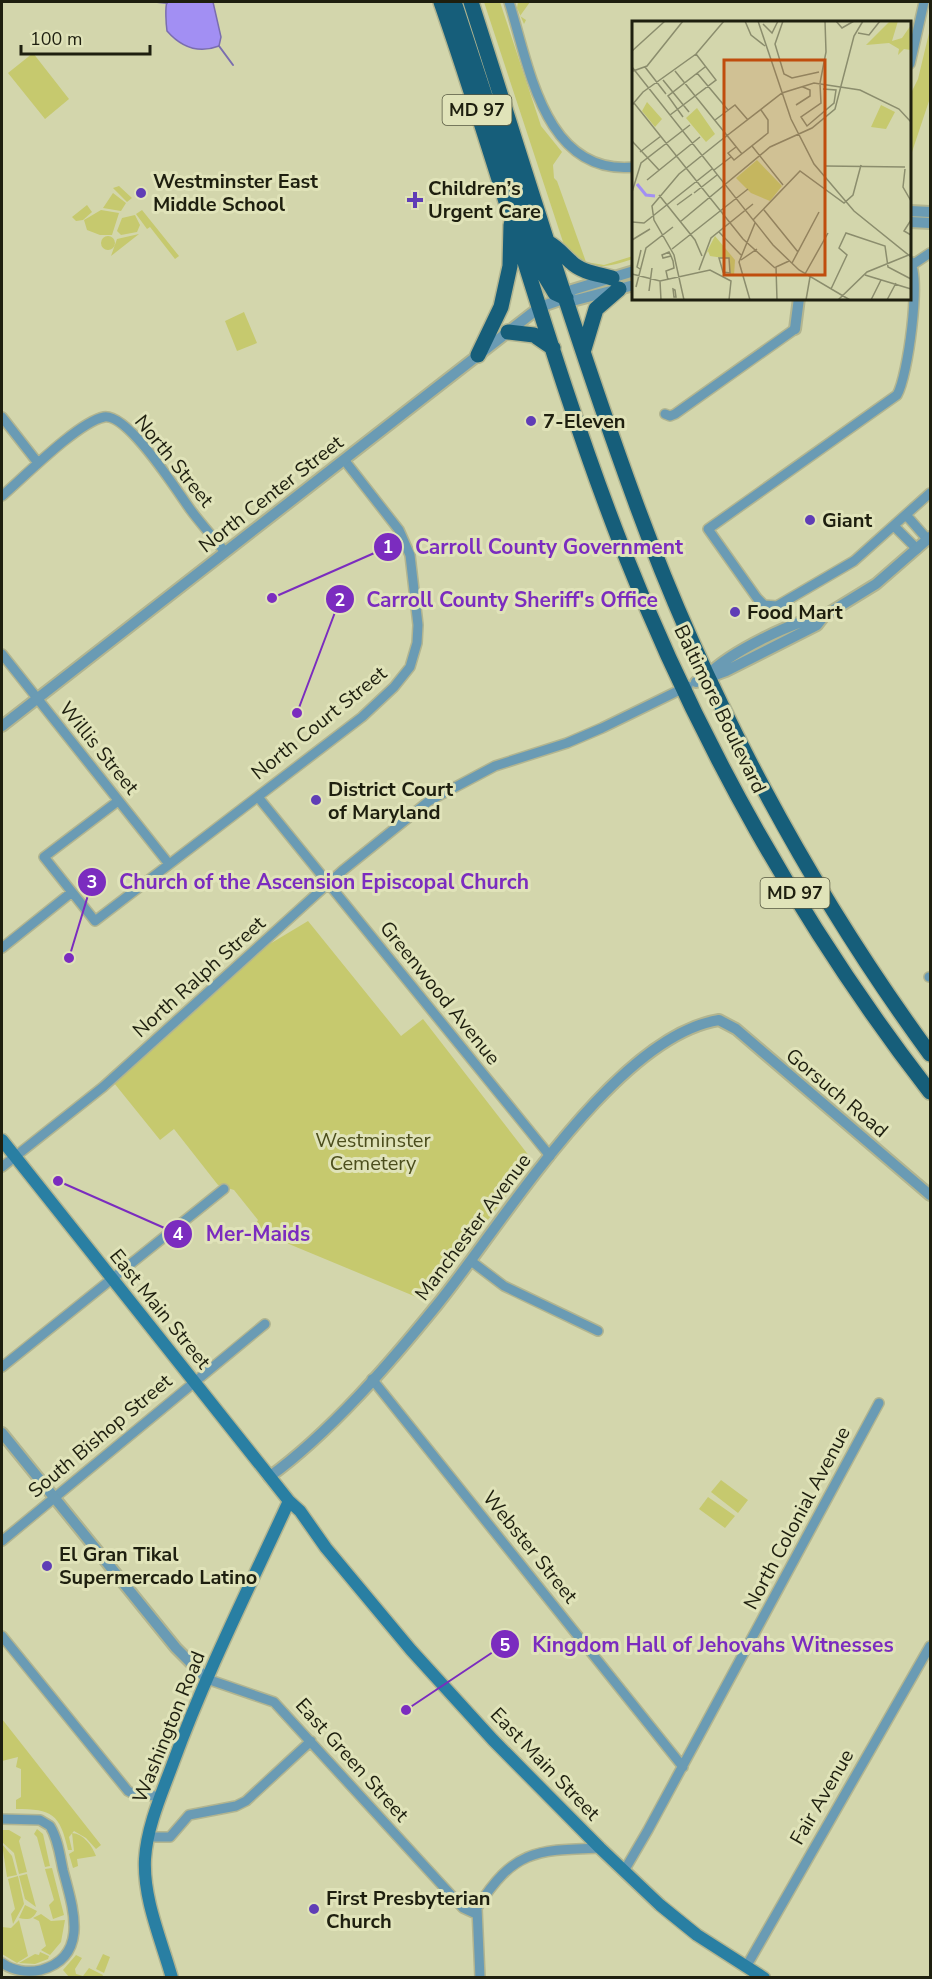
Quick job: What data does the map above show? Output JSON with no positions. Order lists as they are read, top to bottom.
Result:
{
  "streets": {
    "highway": ["MD 97", "Baltimore Boulevard"],
    "main road": ["East Main Street", "Washington Road"],
    "street": [
      "North Street",
      "North Center Street",
      "North Court Street",
      "Willis Street",
      "North Ralph Street",
      "Greenwood Avenue",
      "Gorsuch Road",
      "Manchester Avenue",
      "South Bishop Street",
      "North Colonial Avenue",
      "Webster Street",
      "East Green Street",
      "Fair Avenue"
    ]
  },
  "crossings": [
    ["North Street", "North Center Street"],
    ["North Center Street", "Baltimore Boulevard"],
    ["North Center Street", "North Court Street"],
    ["North Center Street", "Willis Street"],
    ["Baltimore Boulevard", "North Ralph Street"],
    ["North Court Street", "Willis Street"],
    ["North Court Street", "Greenwood Avenue"],
    ["North Ralph Street", "Greenwood Avenue"],
    ["North Ralph Street", "East Main Street"],
    ["Greenwood Avenue", "Manchester Avenue"],
    ["Gorsuch Road", "Manchester Avenue"],
    ["Manchester Avenue", "East Main Street"],
    ["Manchester Avenue", "Webster Street"],
    ["East Main Street", "South Bishop Street"],
    ["East Main Street", "North Colonial Avenue"],
    ["East Main Street", "Washington Road"],
    ["East Main Street", "Fair Avenue"],
    ["South Bishop Street", "East Green Street"],
    ["North Colonial Avenue", "Webster Street"],
    ["Washington Road", "East Green Street"]
  ],
  "parks": ["Westminster Cemetery"],
  "places": {
    "other": [
      "Westminster East Middle School",
      "7-Eleven",
      "Giant",
      "Carroll County Government",
      "Food Mart",
      "Carroll County Sheriff's Office",
      "District Court of Maryland",
      "Church of the Ascension Episcopal Church",
      "Mer-Maids",
      "El Gran Tikal Supermercado Latino",
      "Kingdom Hall of Jehovahs Witnesses",
      "First Presbyterian Church"
    ],
    "health": ["Children’s Urgent Care"]
  },
  "scale_bar": "100 m"
}
